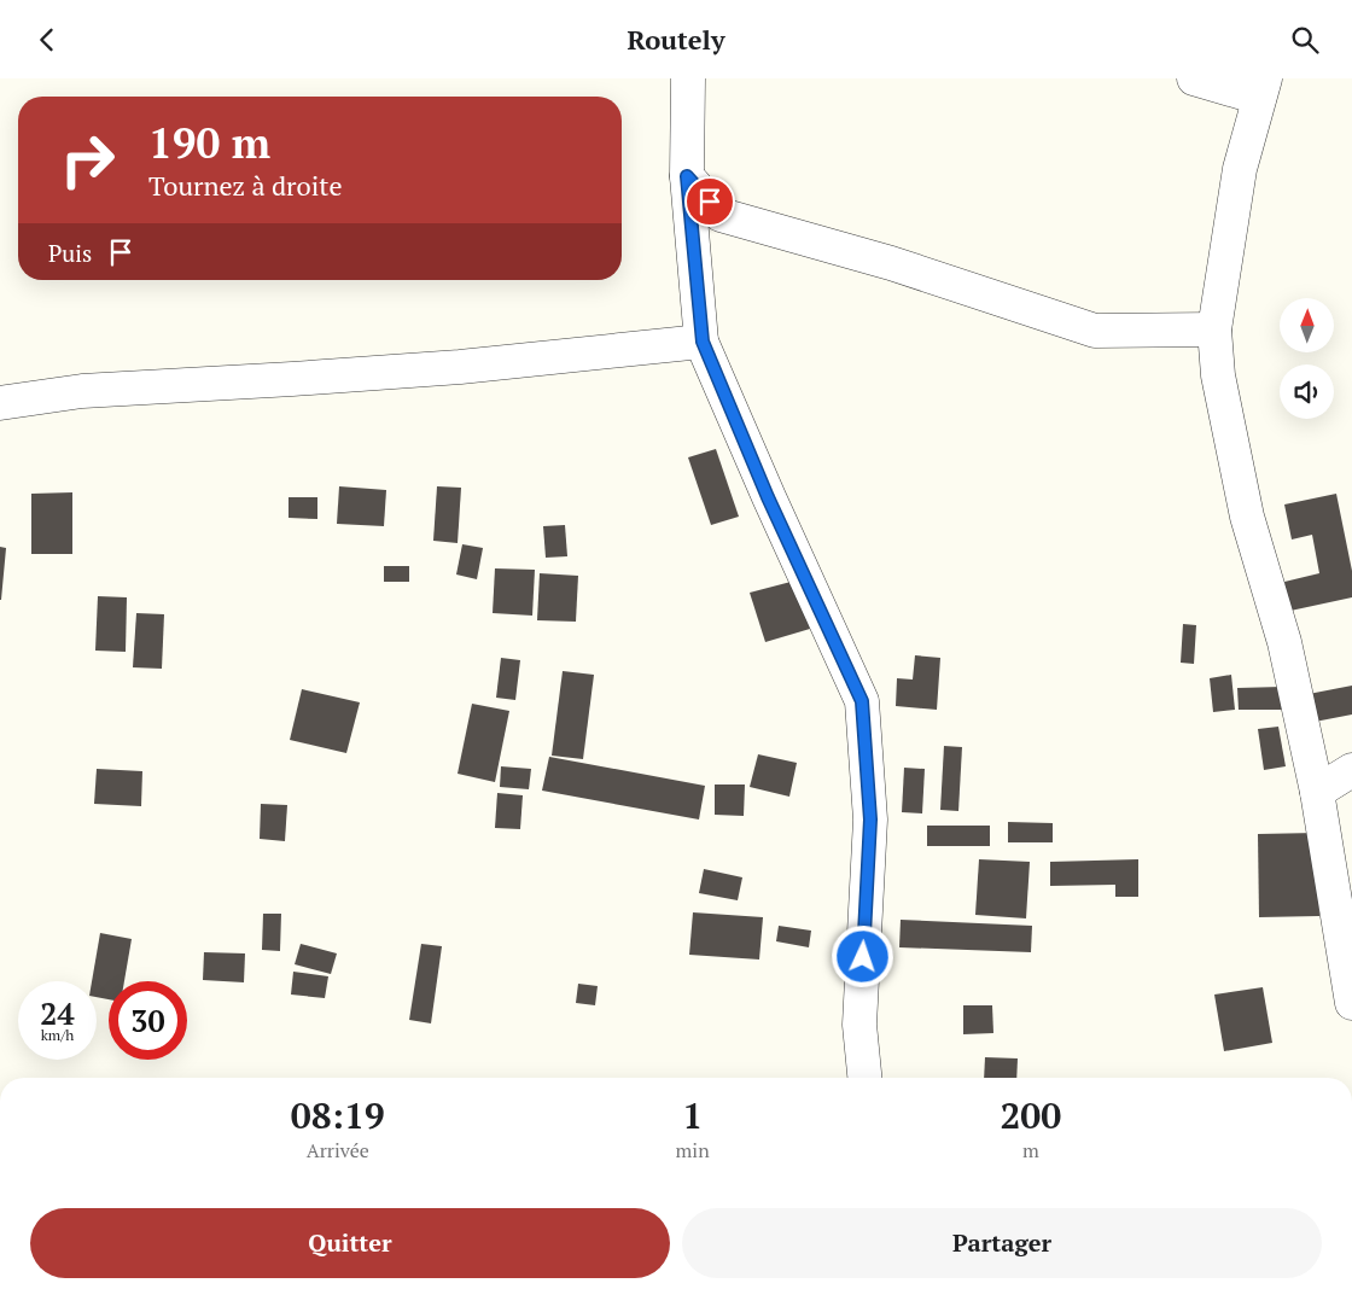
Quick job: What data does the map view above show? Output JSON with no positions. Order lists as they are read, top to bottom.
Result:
{
  "north": "top",
  "page": {
    "header": "Routely",
    "turn": ["190 m", "Tournez à droite"],
    "then": "Puis",
    "speed": "24 km/h",
    "limit": "30",
    "eta": [
      "08:19",
      "Arrivée",
      "1",
      "min",
      "200",
      "m"
    ],
    "buttons": ["Quitter", "Partager"]
  }
}
